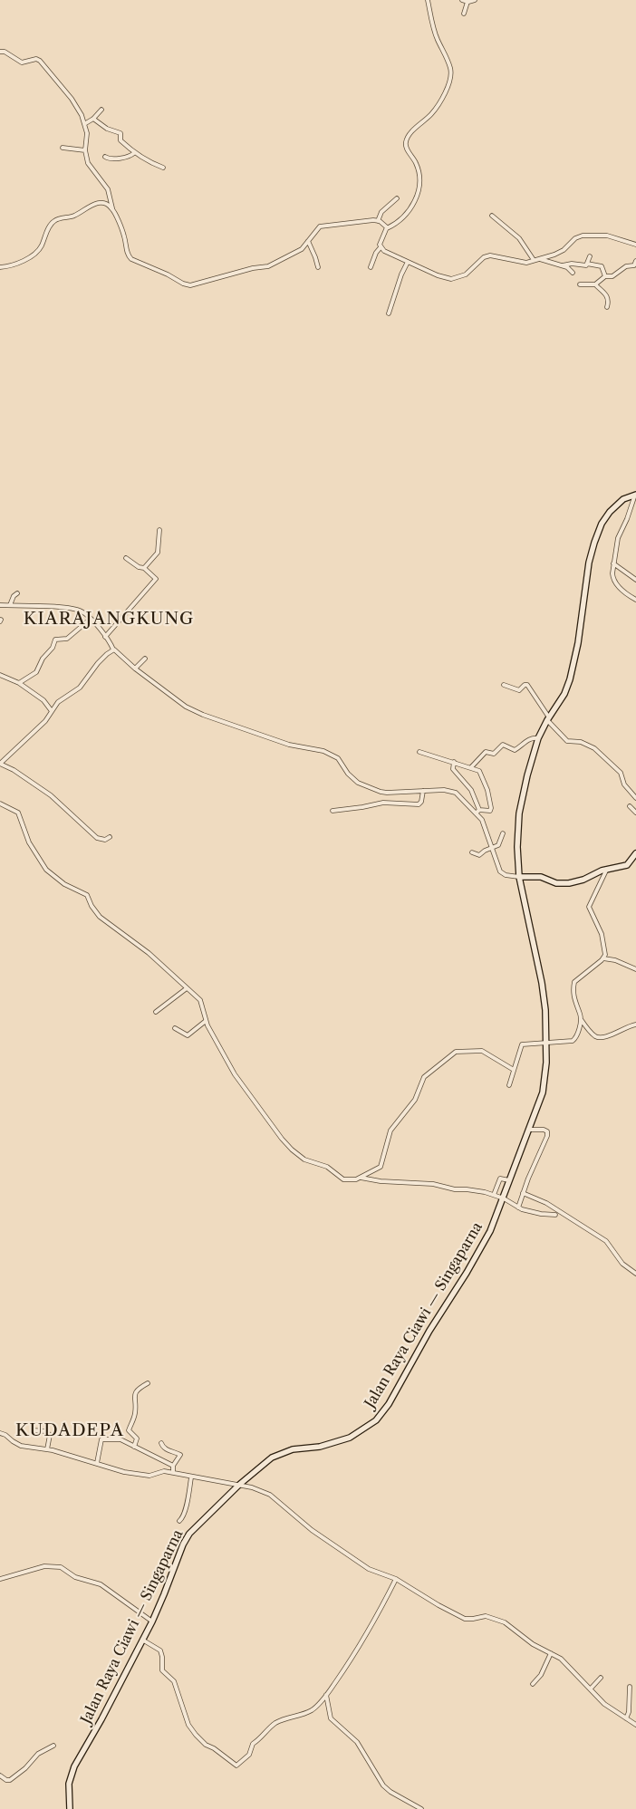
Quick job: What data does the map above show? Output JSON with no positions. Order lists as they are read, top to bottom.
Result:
{
  "streets": {
    "main road": ["Jalan Raya Ciawi — Singaparna"]
  },
  "districts": ["KIARAJANGKUNG", "KUDADEPA"]
}
